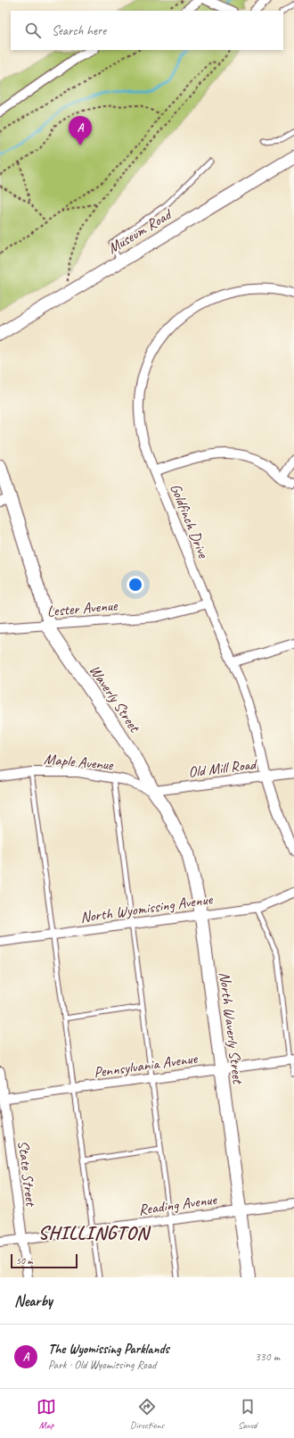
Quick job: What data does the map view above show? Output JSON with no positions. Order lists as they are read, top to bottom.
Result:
{
  "streets": {
    "street": [
      "Museum Road",
      "Goldfinch Drive",
      "Lester Avenue",
      "Waverly Street",
      "Maple Avenue",
      "Old Mill Road",
      "North Wyomissing Avenue",
      "North Waverly Street",
      "Pennsylvania Avenue",
      "State Street",
      "Reading Avenue"
    ]
  },
  "crossings": [
    ["Goldfinch Drive", "Lester Avenue"],
    ["Goldfinch Drive", "Old Mill Road"],
    ["Lester Avenue", "Waverly Street"],
    ["Waverly Street", "Maple Avenue"],
    ["Waverly Street", "Old Mill Road"],
    ["Waverly Street", "North Waverly Street"],
    ["Maple Avenue", "Old Mill Road"],
    ["Maple Avenue", "North Waverly Street"],
    ["Old Mill Road", "North Waverly Street"],
    ["North Wyomissing Avenue", "North Waverly Street"],
    ["North Waverly Street", "Pennsylvania Avenue"],
    ["North Waverly Street", "Reading Avenue"],
    ["Pennsylvania Avenue", "State Street"],
    ["State Street", "Reading Avenue"]
  ],
  "districts": ["SHILLINGTON"],
  "scale_bar": "50 m",
  "page": {
    "search": "Search here",
    "pins": "A",
    "scale": "50 m",
    "heading": "Nearby",
    "list": [
      {
        "mark": "A",
        "name": "The Wyomissing Parklands",
        "note": "Park · Old Wyomissing Road",
        "value": "330 m"
      }
    ],
    "nav": ["Map", "Directions", "Saved"]
  }
}
